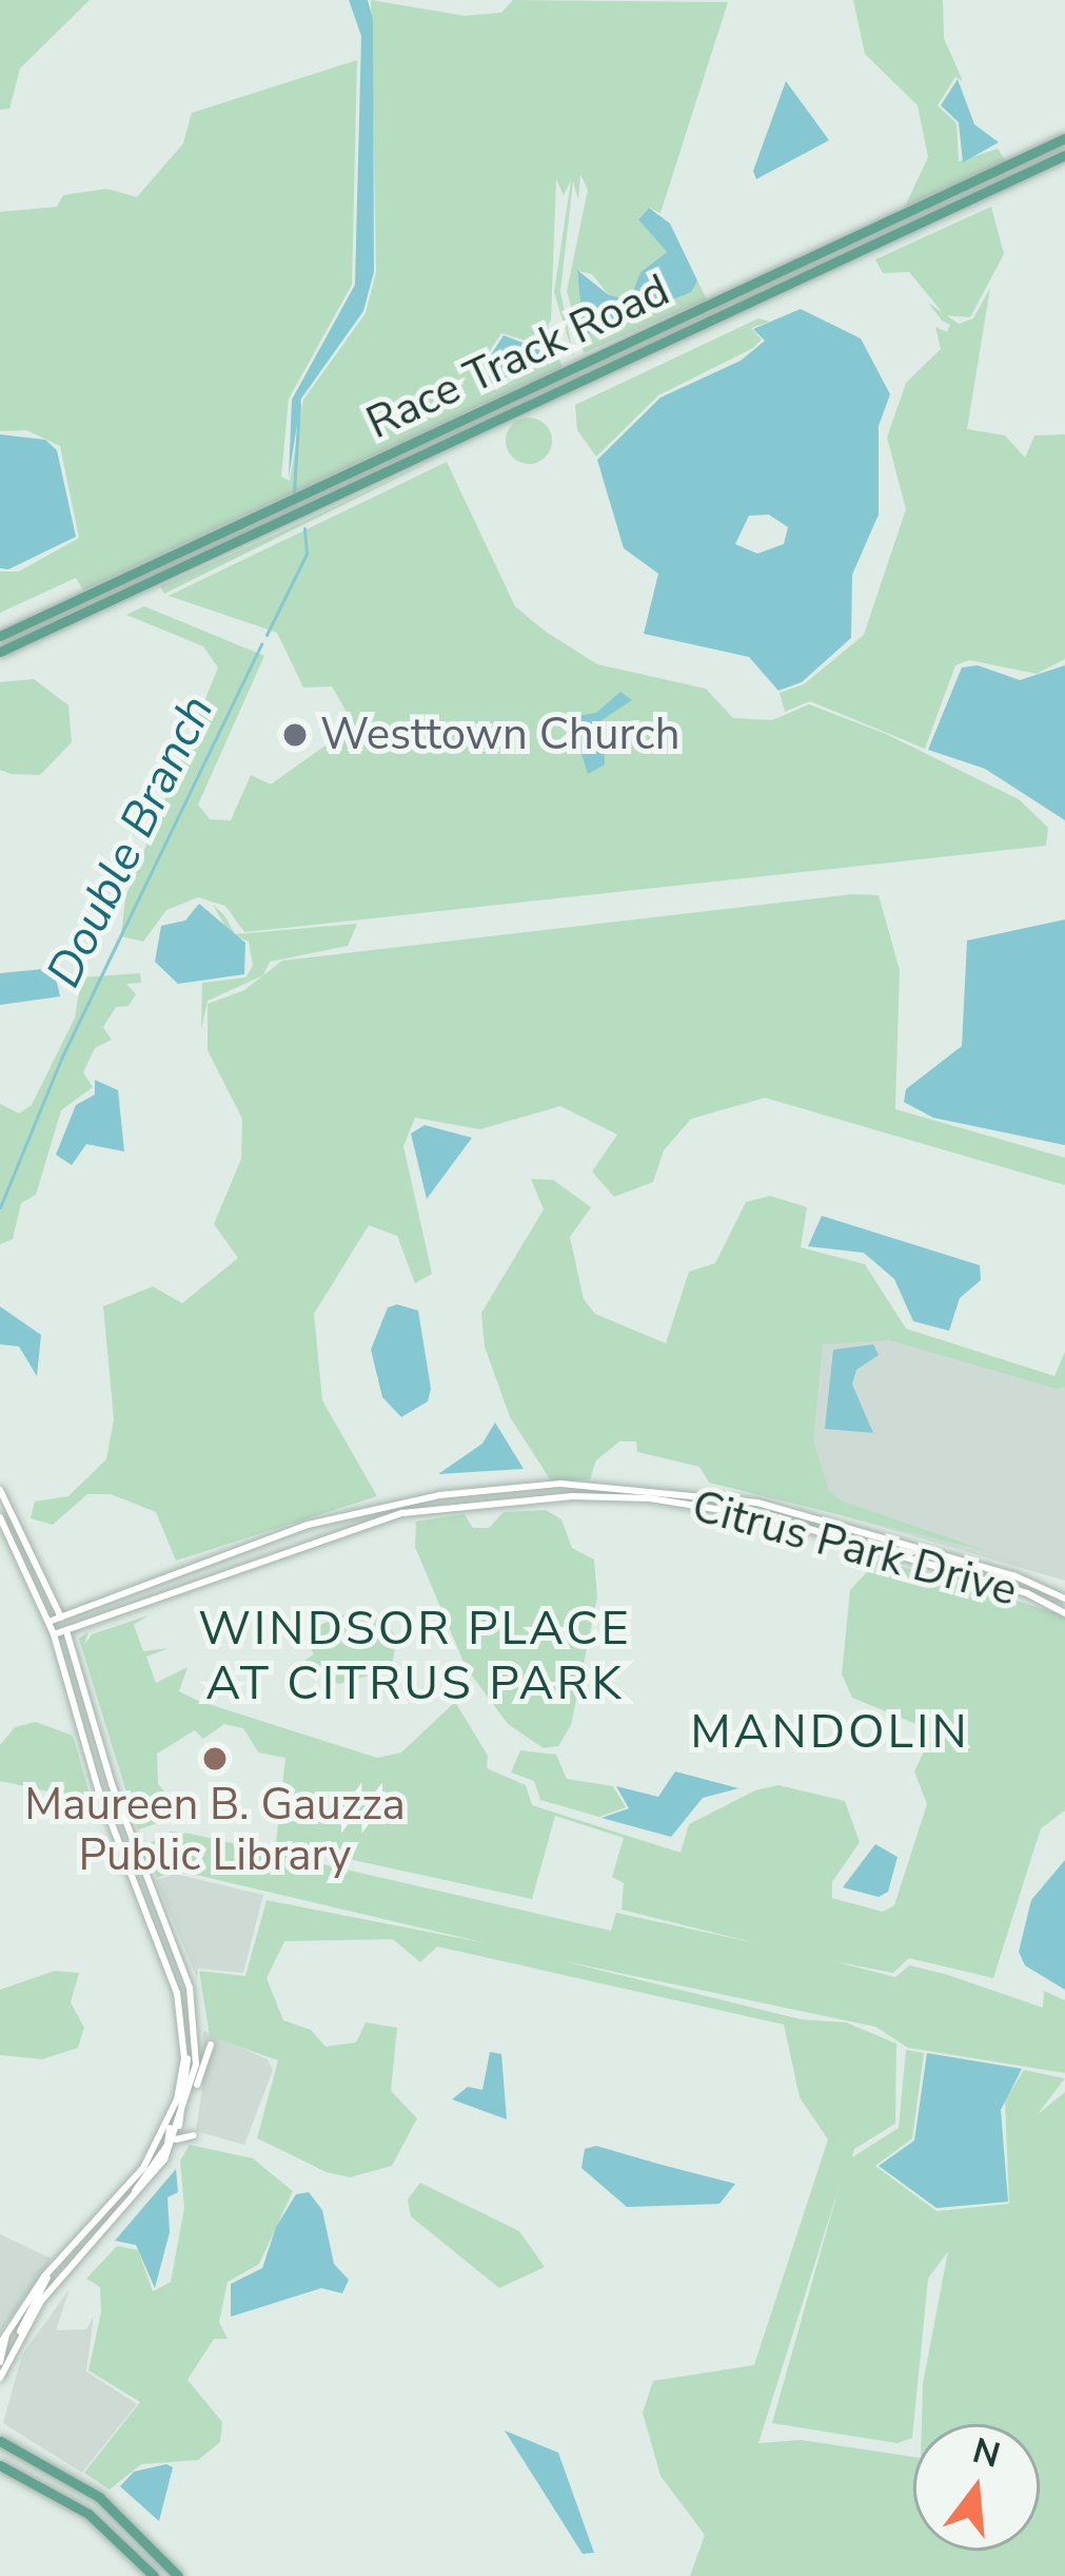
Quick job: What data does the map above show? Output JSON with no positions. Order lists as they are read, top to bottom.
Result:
{
  "streets": {
    "main road": ["Race Track Road"],
    "street": ["Citrus Park Drive"]
  },
  "districts": ["WINDSOR PLACE AT CITRUS PARK", "MANDOLIN"],
  "water": ["Double Branch"],
  "places": ["Westtown Church", "Maureen B. Gauzza Public Library"],
  "north": "top"
}
